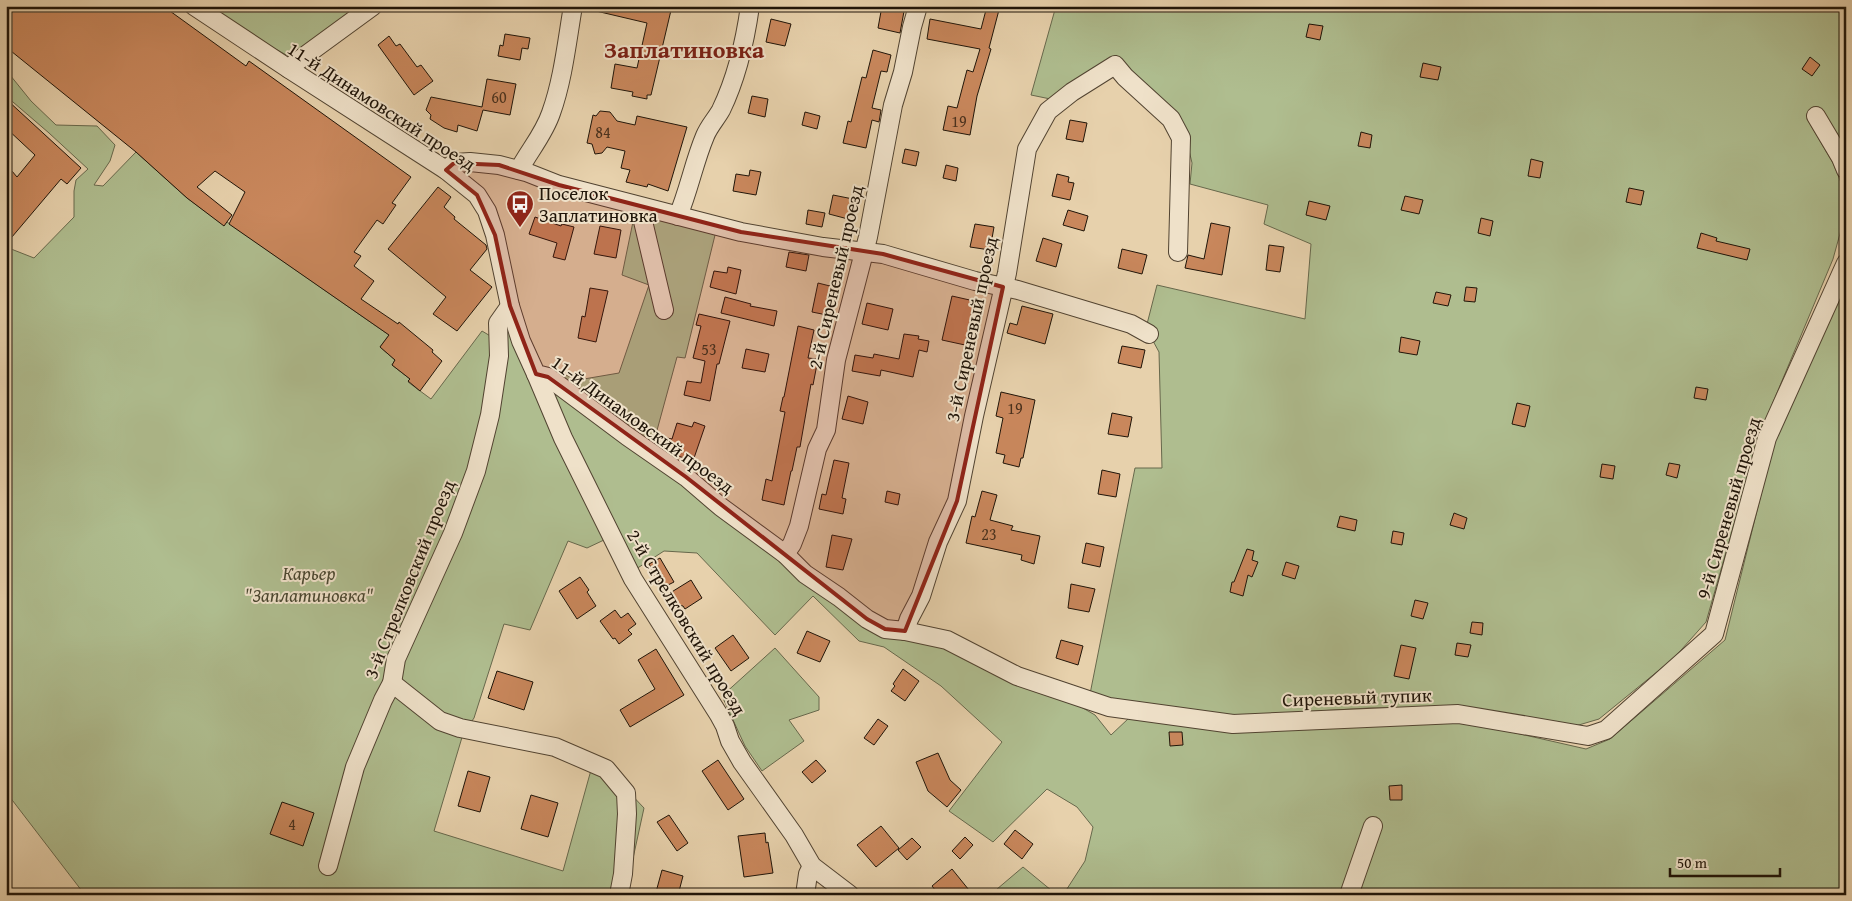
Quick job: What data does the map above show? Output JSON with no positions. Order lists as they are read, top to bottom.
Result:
{
  "streets": {
    "street": [
      "11-й Динамовский проезд",
      "2-й Сиреневый проезд",
      "3-й Сиреневый проезд",
      "9-й Сиреневый проезд",
      "3-й Стрелковский проезд",
      "2-й Стрелковский проезд",
      "Сиреневый тупик"
    ]
  },
  "crossings": [
    ["11-й Динамовский проезд", "2-й Сиреневый проезд"],
    ["11-й Динамовский проезд", "3-й Сиреневый проезд"],
    ["11-й Динамовский проезд", "3-й Стрелковский проезд"],
    ["11-й Динамовский проезд", "2-й Стрелковский проезд"],
    ["11-й Динамовский проезд", "Сиреневый тупик"],
    ["9-й Сиреневый проезд", "Сиреневый тупик"]
  ],
  "districts": ["Заплатиновка"],
  "parks": ["Карьер \"Заплатиновка\""],
  "places": {
    "bus stop": ["Поселок Заплатиновка"]
  },
  "house_numbers": [
    "60",
    "19",
    "84",
    "53",
    "19",
    "23",
    "4"
  ],
  "scale_bar": "50 m"
}
